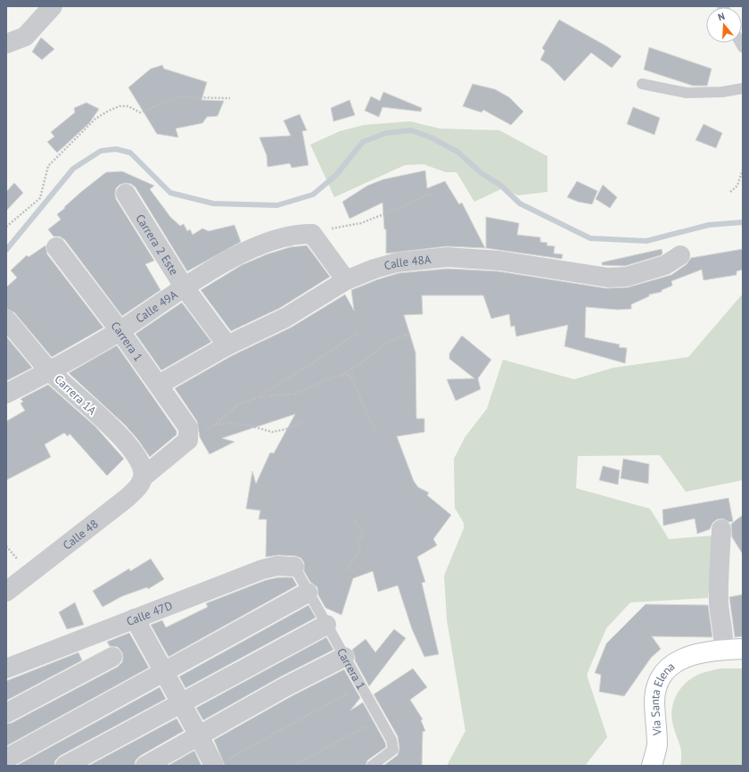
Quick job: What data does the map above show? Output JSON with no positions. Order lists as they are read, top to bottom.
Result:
{
  "streets": {
    "main road": ["Vía Santa Elena"],
    "street": [
      "Carrera 2 Este",
      "Calle 48A",
      "Calle 49A",
      "Carrera 1",
      "Carrera 1A",
      "Calle 48",
      "Calle 47D"
    ]
  },
  "crossings": [
    ["Carrera 2 Este", "Calle 48A"],
    ["Carrera 2 Este", "Calle 49A"],
    ["Calle 48A", "Carrera 1"],
    ["Calle 49A", "Carrera 1"],
    ["Calle 49A", "Carrera 1A"],
    ["Carrera 1", "Calle 48"],
    ["Carrera 1", "Calle 47D"],
    ["Carrera 1A", "Calle 48"]
  ],
  "north": "top"
}
